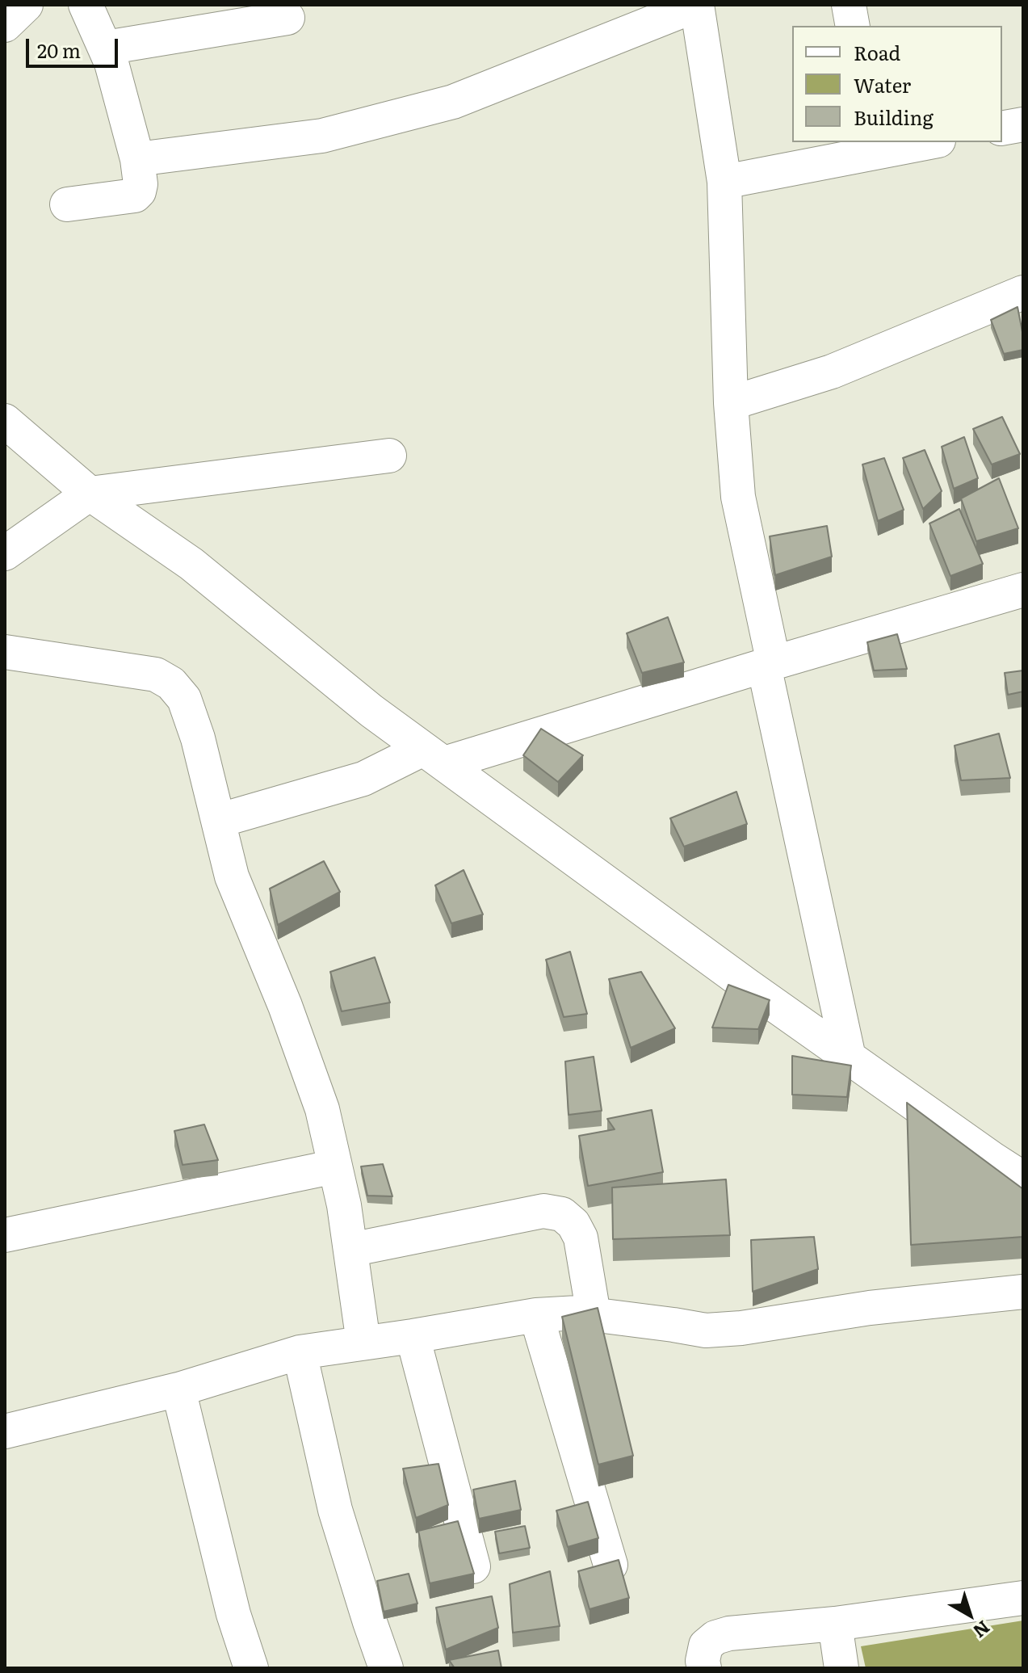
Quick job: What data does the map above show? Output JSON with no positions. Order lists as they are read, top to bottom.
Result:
{
  "legend": ["Road", "Water", "Building"],
  "scale_bar": "20 m",
  "north": "bottom right"
}
